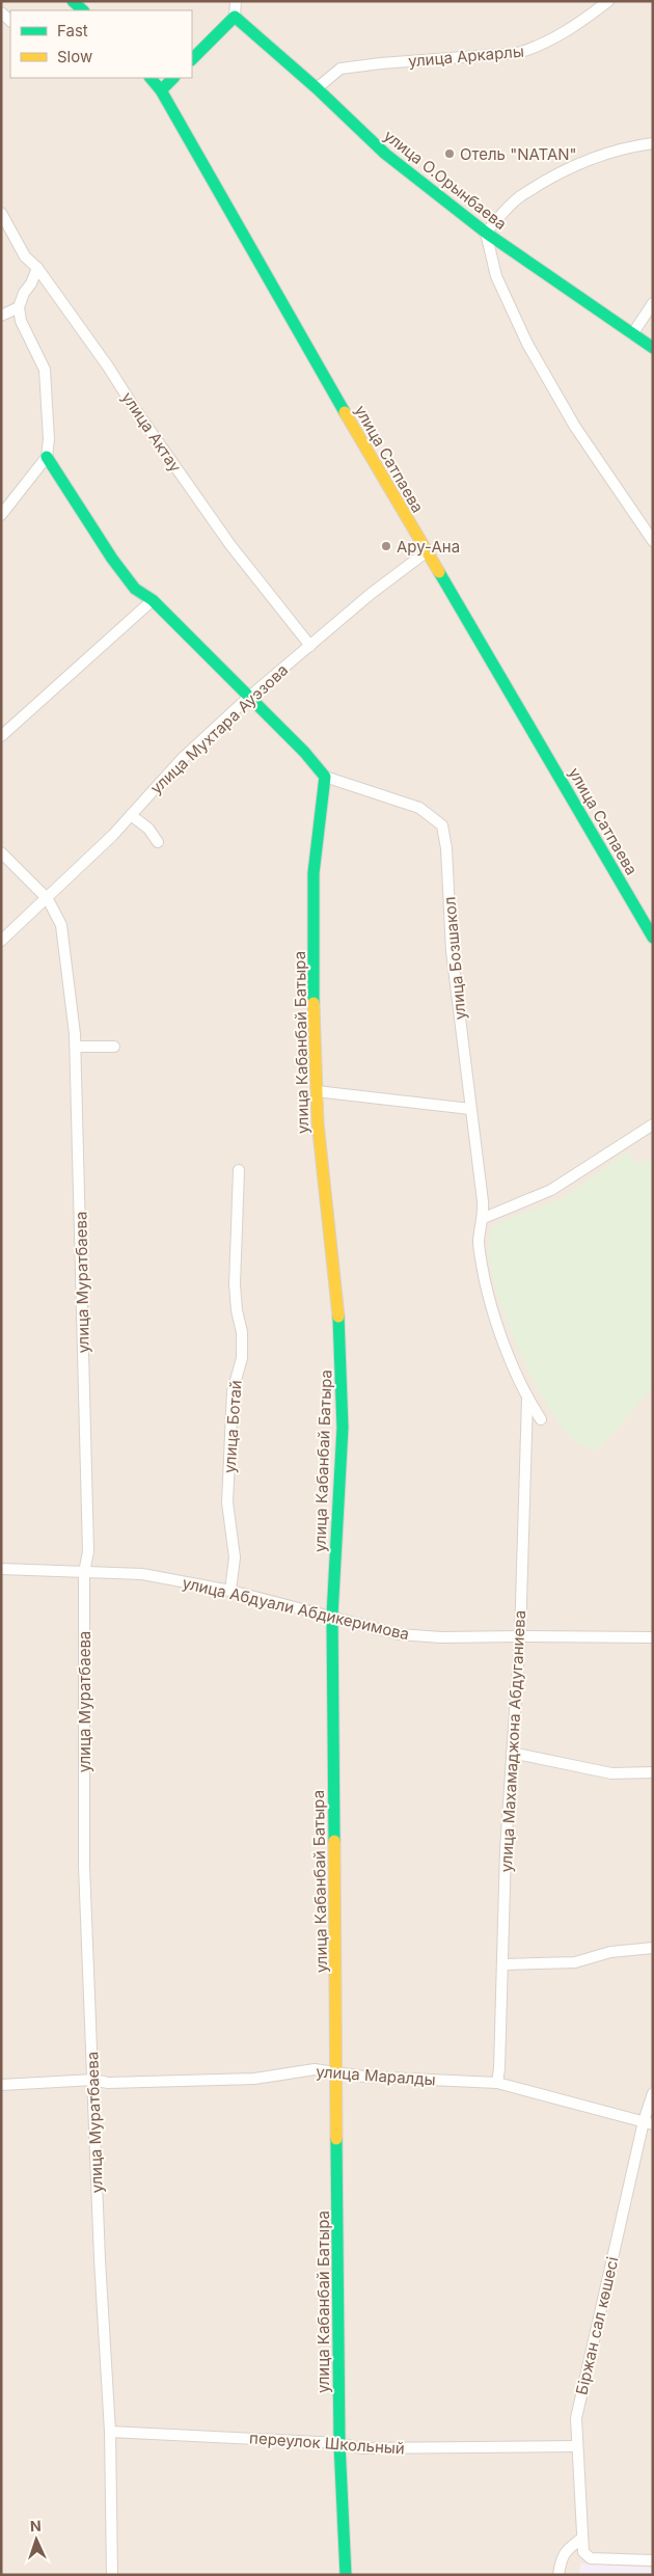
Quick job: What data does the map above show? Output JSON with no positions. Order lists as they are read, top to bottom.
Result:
{
  "streets": {
    "street": [
      "улица Аркарлы",
      "улица О.Орынбаева",
      "улица Актау",
      "улица Сатпаева",
      "улица Мухтара Ауэзова",
      "улица Бозшакол",
      "улица Кабанбай Батыра",
      "улица Муратбаева",
      "улица Ботай",
      "улица Абдуали Абдикеримова",
      "улица Махамаджона Абдуганиева",
      "улица Маралды",
      "Біржан сал көшесі",
      "переулок Школьный"
    ]
  },
  "crossings": [
    ["улица Аркарлы", "улица О.Орынбаева"],
    ["улица Актау", "улица Мухтара Ауэзова"],
    ["улица Сатпаева", "улица Мухтара Ауэзова"],
    ["улица Мухтара Ауэзова", "улица Муратбаева"],
    ["улица Бозшакол", "улица Кабанбай Батыра"],
    ["улица Бозшакол", "улица Махамаджона Абдуганиева"],
    ["улица Кабанбай Батыра", "улица Абдуали Абдикеримова"],
    ["улица Кабанбай Батыра", "улица Маралды"],
    ["улица Кабанбай Батыра", "переулок Школьный"],
    ["улица Муратбаева", "улица Абдуали Абдикеримова"],
    ["улица Муратбаева", "улица Маралды"],
    ["улица Муратбаева", "переулок Школьный"],
    ["улица Ботай", "улица Абдуали Абдикеримова"],
    ["улица Абдуали Абдикеримова", "улица Махамаджона Абдуганиева"],
    ["улица Махамаджона Абдуганиева", "улица Маралды"],
    ["улица Маралды", "Біржан сал көшесі"],
    ["Біржан сал көшесі", "переулок Школьный"]
  ],
  "places": ["Отель \"NATAN\"", "Ару-Ана"],
  "legend": ["Fast", "Slow"],
  "north": "top"
}
